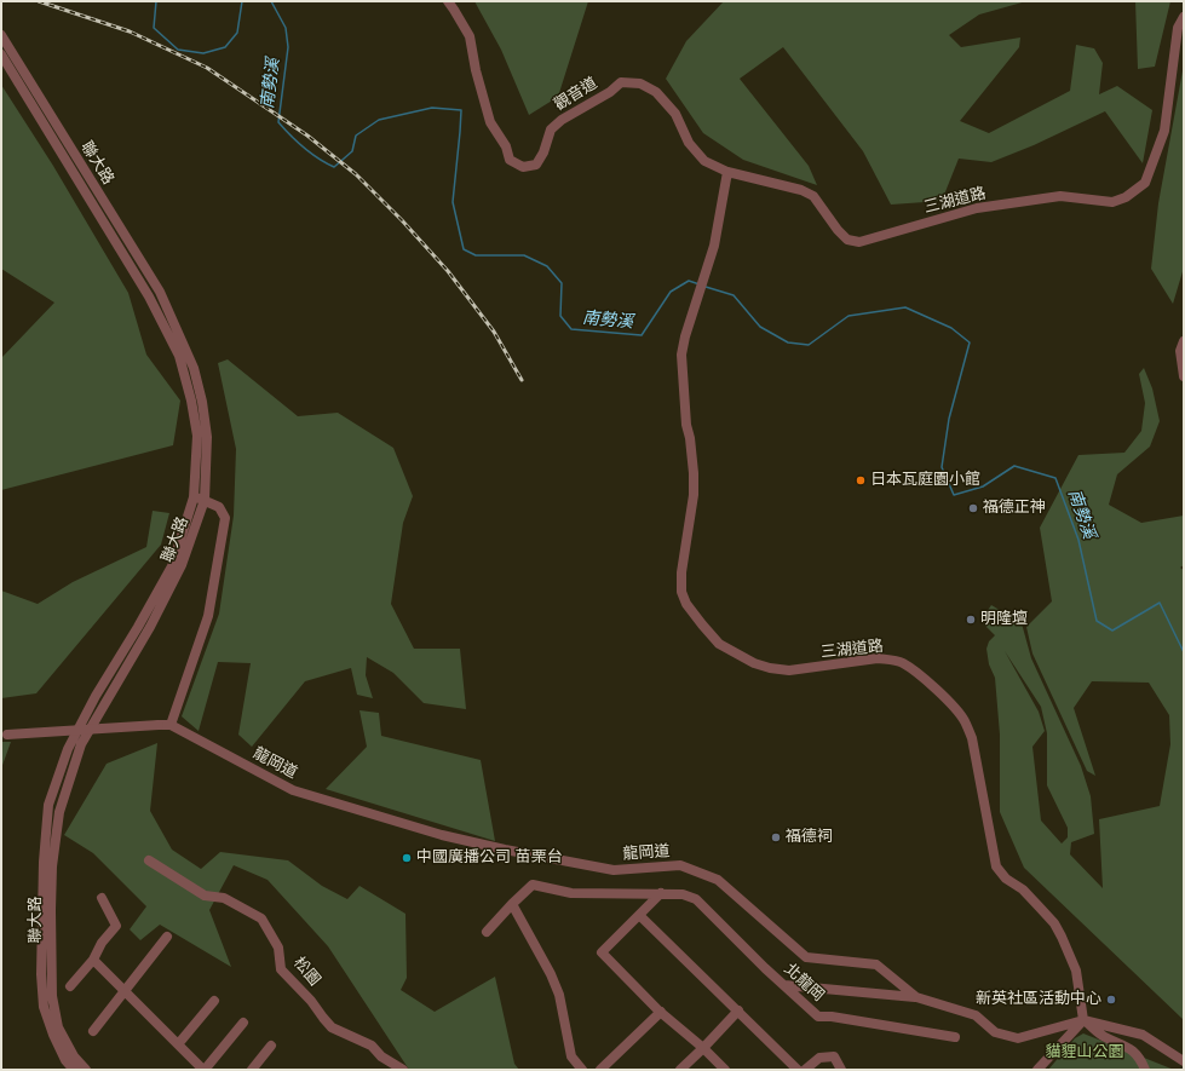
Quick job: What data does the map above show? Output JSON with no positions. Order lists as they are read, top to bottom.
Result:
{
  "streets": {
    "street": [
      "觀音道",
      "聯大路",
      "三湖道路",
      "龍岡道",
      "松園",
      "北龍岡"
    ]
  },
  "crossings": [
    ["觀音道", "三湖道路"],
    ["三湖道路", "龍岡道"]
  ],
  "water": ["南勢溪"],
  "parks": ["貓貍山公園"],
  "places": [
    "日本瓦庭園小館",
    "福德正神",
    "明隆壇",
    "福德祠",
    "中國廣播公司 苗栗台",
    "新英社區活動中心"
  ]
}
